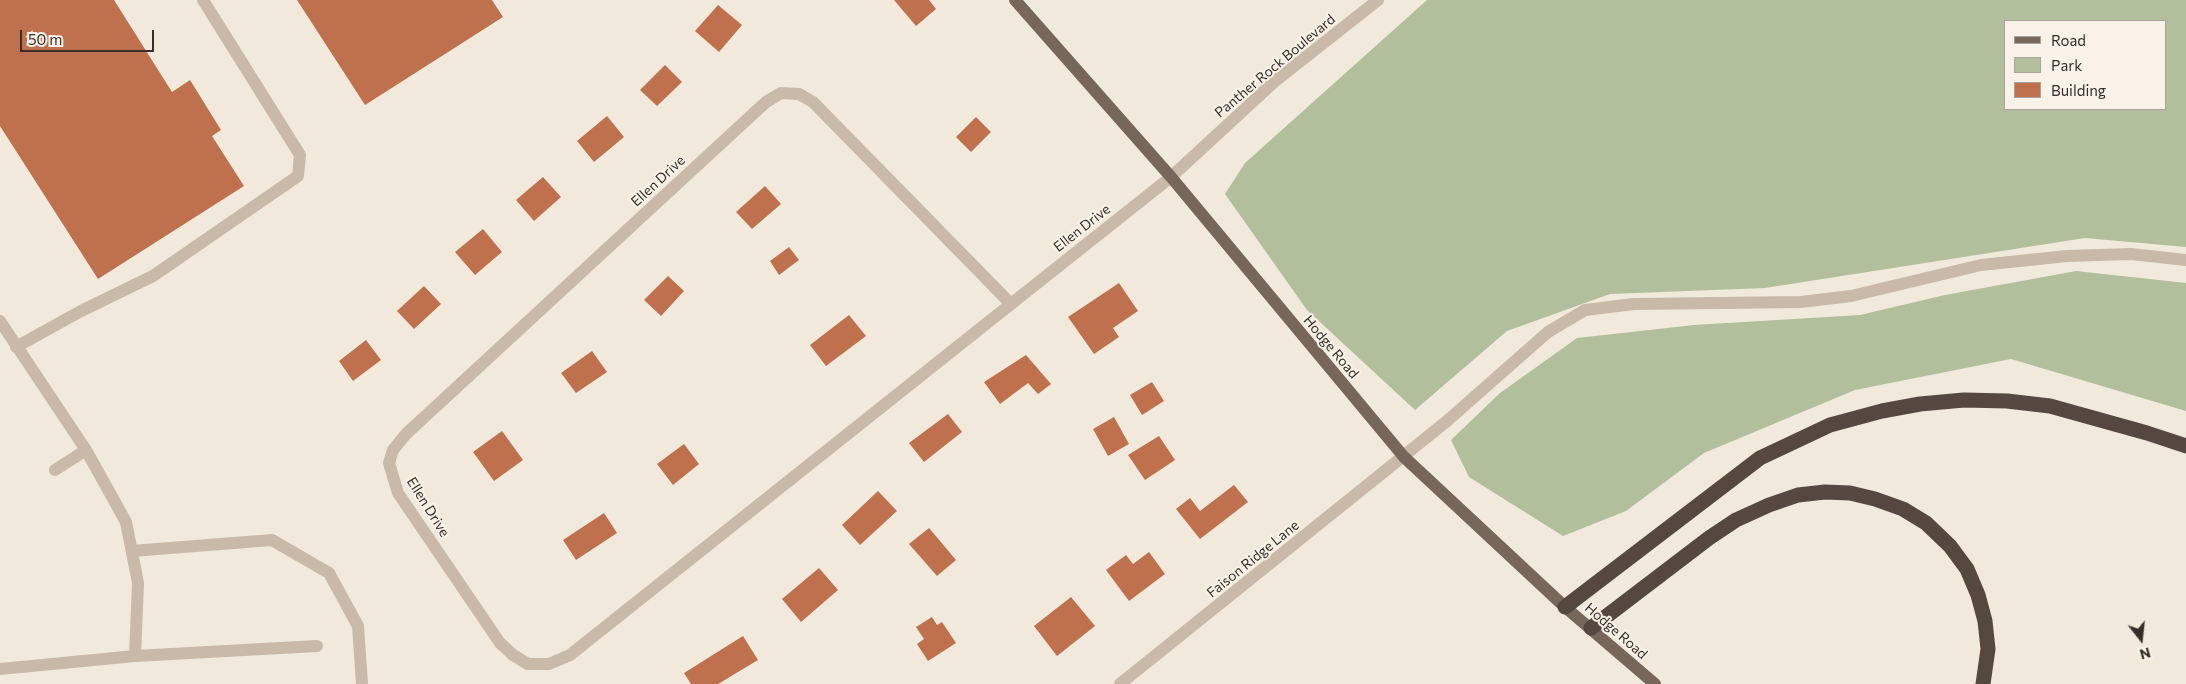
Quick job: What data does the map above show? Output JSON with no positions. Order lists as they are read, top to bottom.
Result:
{
  "streets": {
    "main road": ["Hodge Road"],
    "street": ["Panther Rock Boulevard", "Ellen Drive", "Faison Ridge Lane"]
  },
  "crossings": [
    ["Panther Rock Boulevard", "Ellen Drive"],
    ["Panther Rock Boulevard", "Hodge Road"],
    ["Ellen Drive", "Hodge Road"],
    ["Hodge Road", "Faison Ridge Lane"]
  ],
  "legend": ["Road", "Park", "Building"],
  "scale_bar": "50 m",
  "north": "bottom"
}
